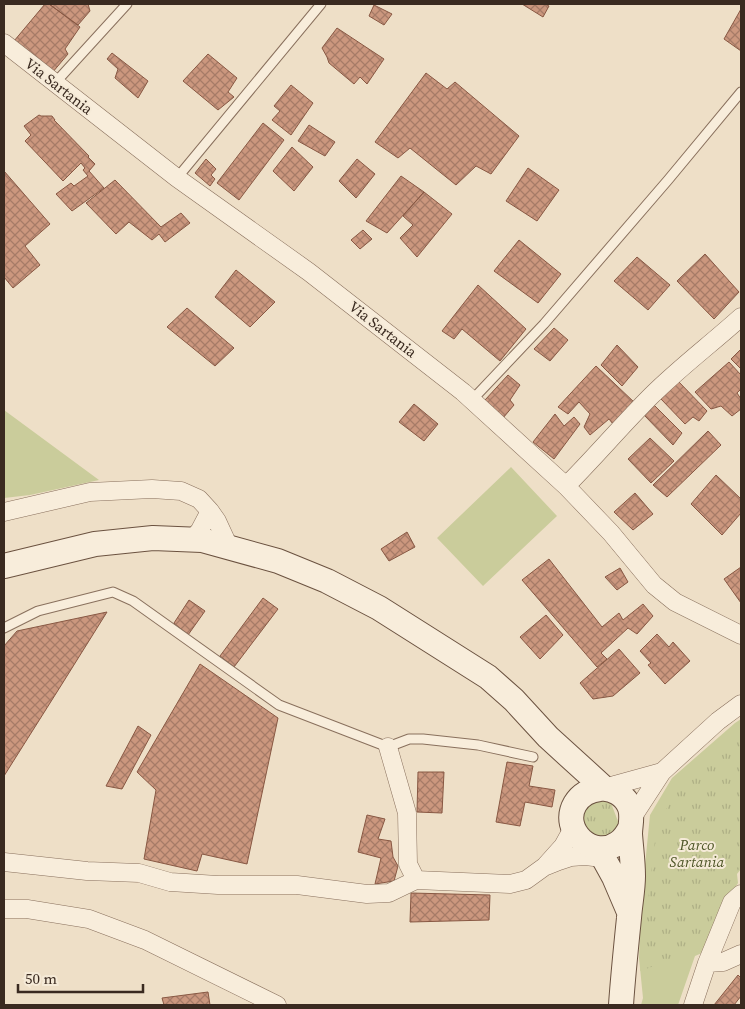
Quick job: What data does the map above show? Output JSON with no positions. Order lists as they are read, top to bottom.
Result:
{
  "streets": {
    "street": ["Via Sartania"]
  },
  "parks": ["Parco Sartania"],
  "scale_bar": "50 m"
}
